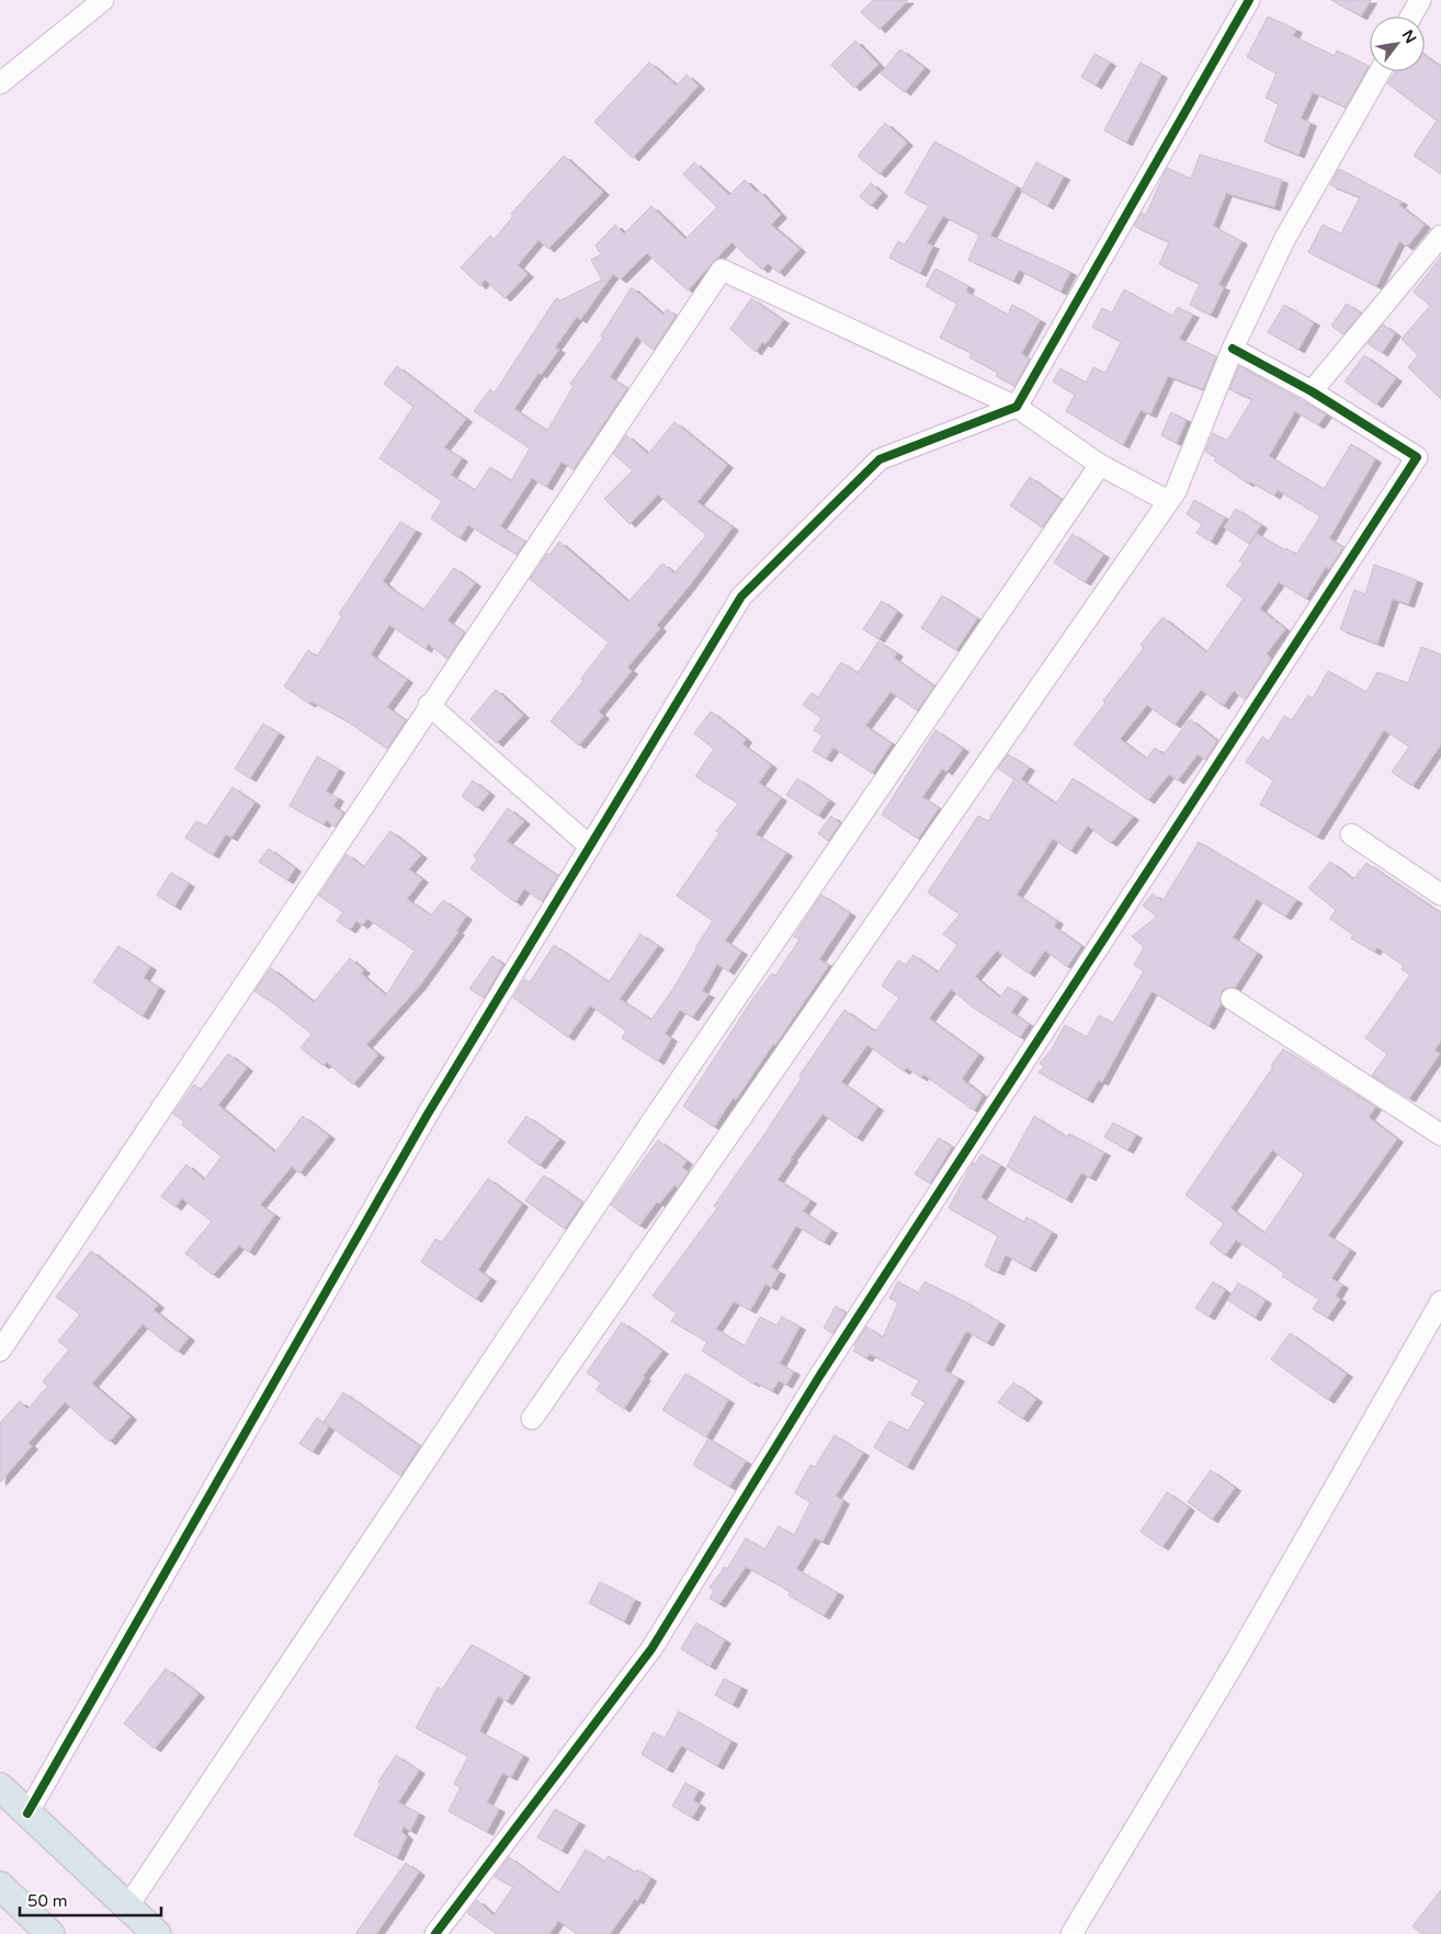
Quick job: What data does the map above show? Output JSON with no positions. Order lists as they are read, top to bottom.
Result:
{
  "scale_bar": "50 m",
  "north": "top right"
}
